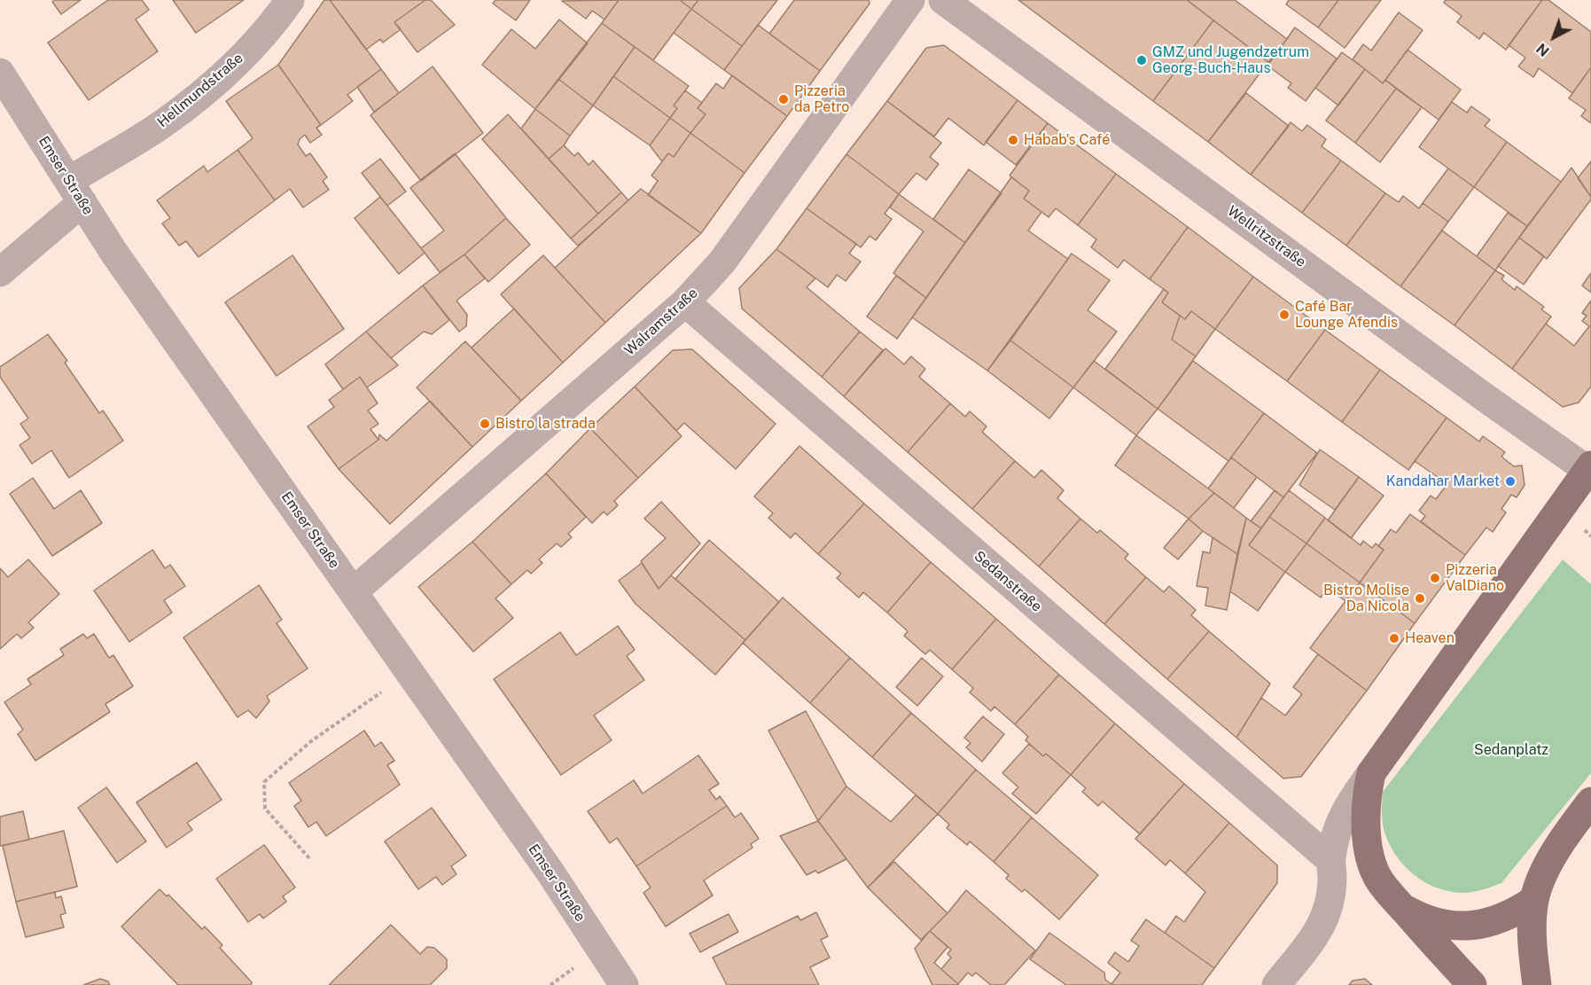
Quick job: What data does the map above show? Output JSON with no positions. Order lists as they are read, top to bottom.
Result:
{
  "streets": {
    "street": [
      "Hellmundstraße",
      "Emser Straße",
      "Wellritzstraße",
      "Walramstraße",
      "Sedanstraße"
    ]
  },
  "crossings": [
    ["Hellmundstraße", "Emser Straße"],
    ["Emser Straße", "Walramstraße"],
    ["Walramstraße", "Sedanstraße"]
  ],
  "parks": ["Sedanplatz"],
  "places": [
    "GMZ und Jugendzetrum Georg-Buch-Haus",
    "Pizzeria da Petro",
    "Habab's Café",
    "Café Bar Lounge Afendis",
    "Bistro la strada",
    "Kandahar Market",
    "Pizzeria ValDiano",
    "Bistro Molise Da Nicola",
    "Heaven"
  ],
  "north": "bottom left"
}
